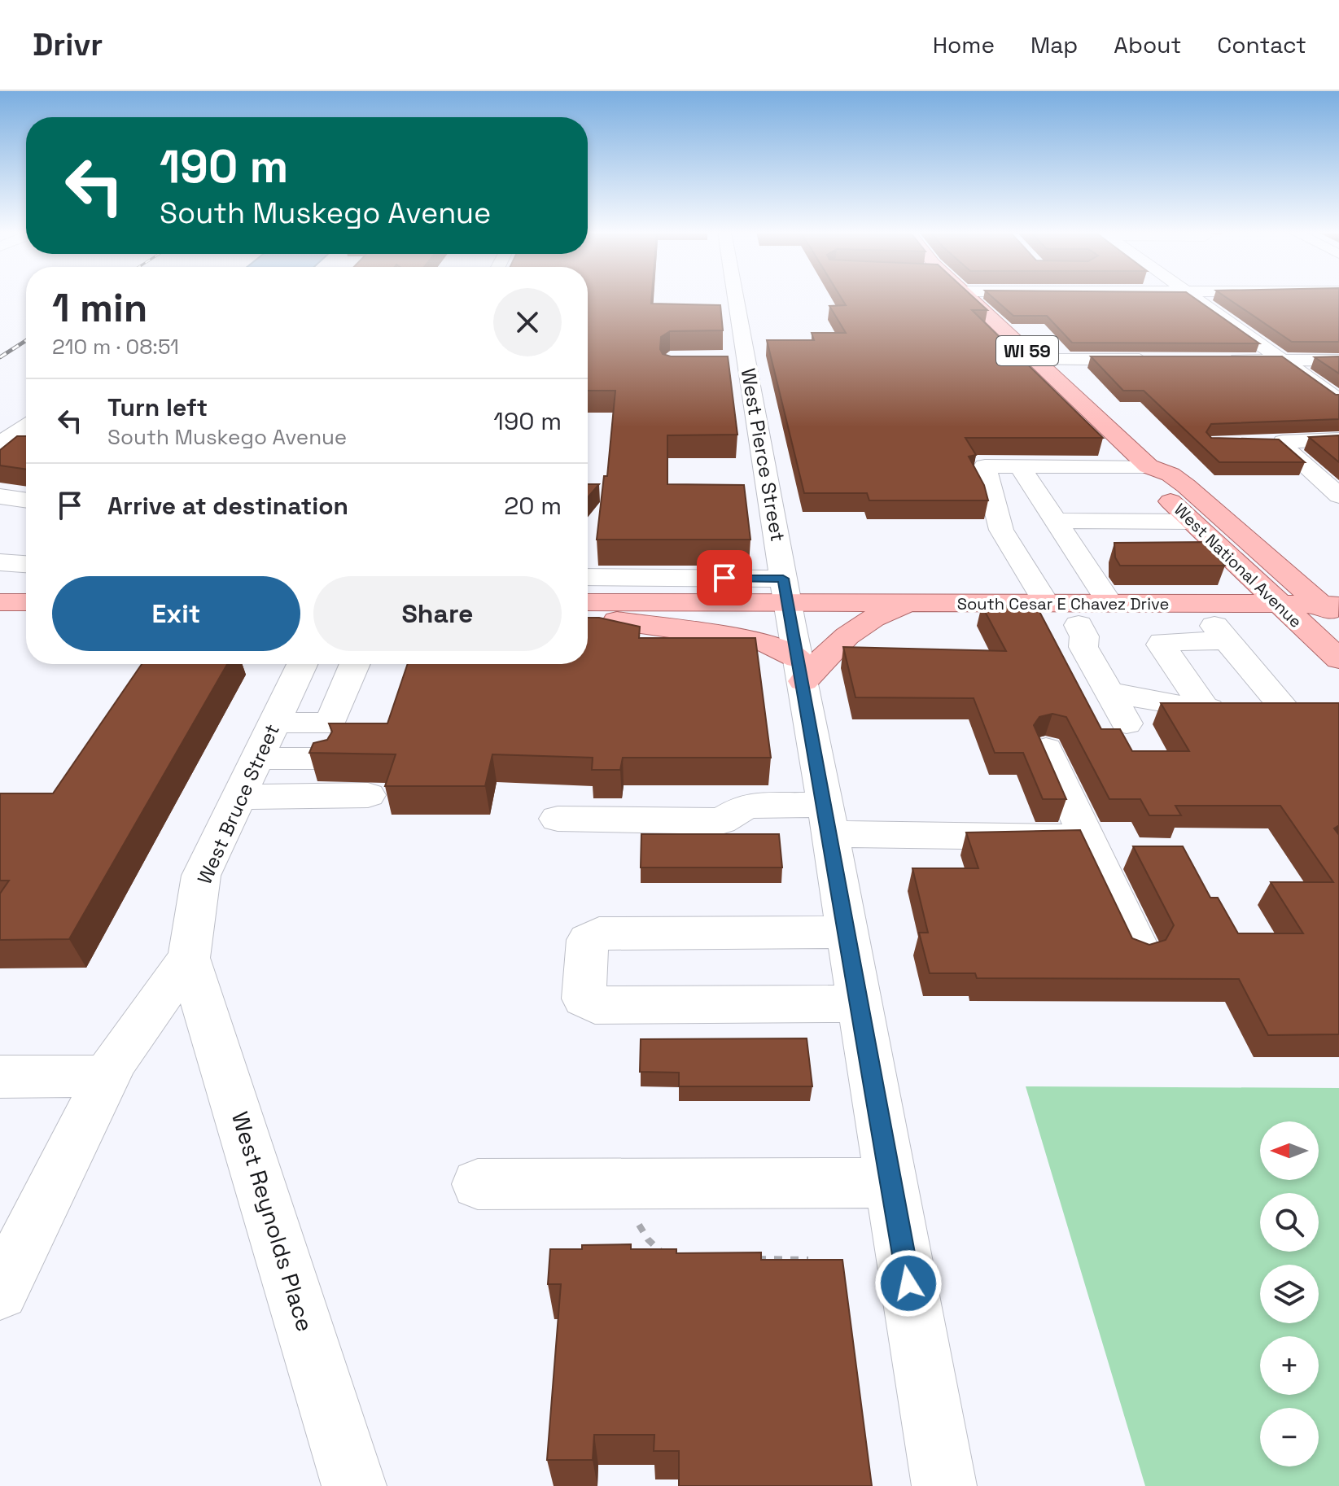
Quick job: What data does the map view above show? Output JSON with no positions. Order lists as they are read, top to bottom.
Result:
{
  "streets": {
    "main road": ["WI 59", "West National Avenue", "South Cesar E Chavez Drive"],
    "street": ["West Pierce Street", "West Bruce Street", "West Reynolds Place"]
  },
  "crossings": [
    ["West Pierce Street", "South Cesar E Chavez Drive"],
    ["West National Avenue", "South Cesar E Chavez Drive"],
    ["West Bruce Street", "West Reynolds Place"]
  ],
  "north": "left",
  "page": {
    "header": "Drivr",
    "nav": [
      "Home",
      "Map",
      "About",
      "Contact"
    ],
    "turn": ["190 m", "South Muskego Avenue"],
    "heading": ["1 min", "210 m · 08:51"],
    "list": [
      {
        "name": "Turn left",
        "note": "South Muskego Avenue",
        "value": "190 m"
      },
      {
        "name": "Arrive at destination",
        "value": "20 m"
      }
    ],
    "buttons": ["Exit", "Share"],
    "map_buttons": ["+", "−"]
  }
}
